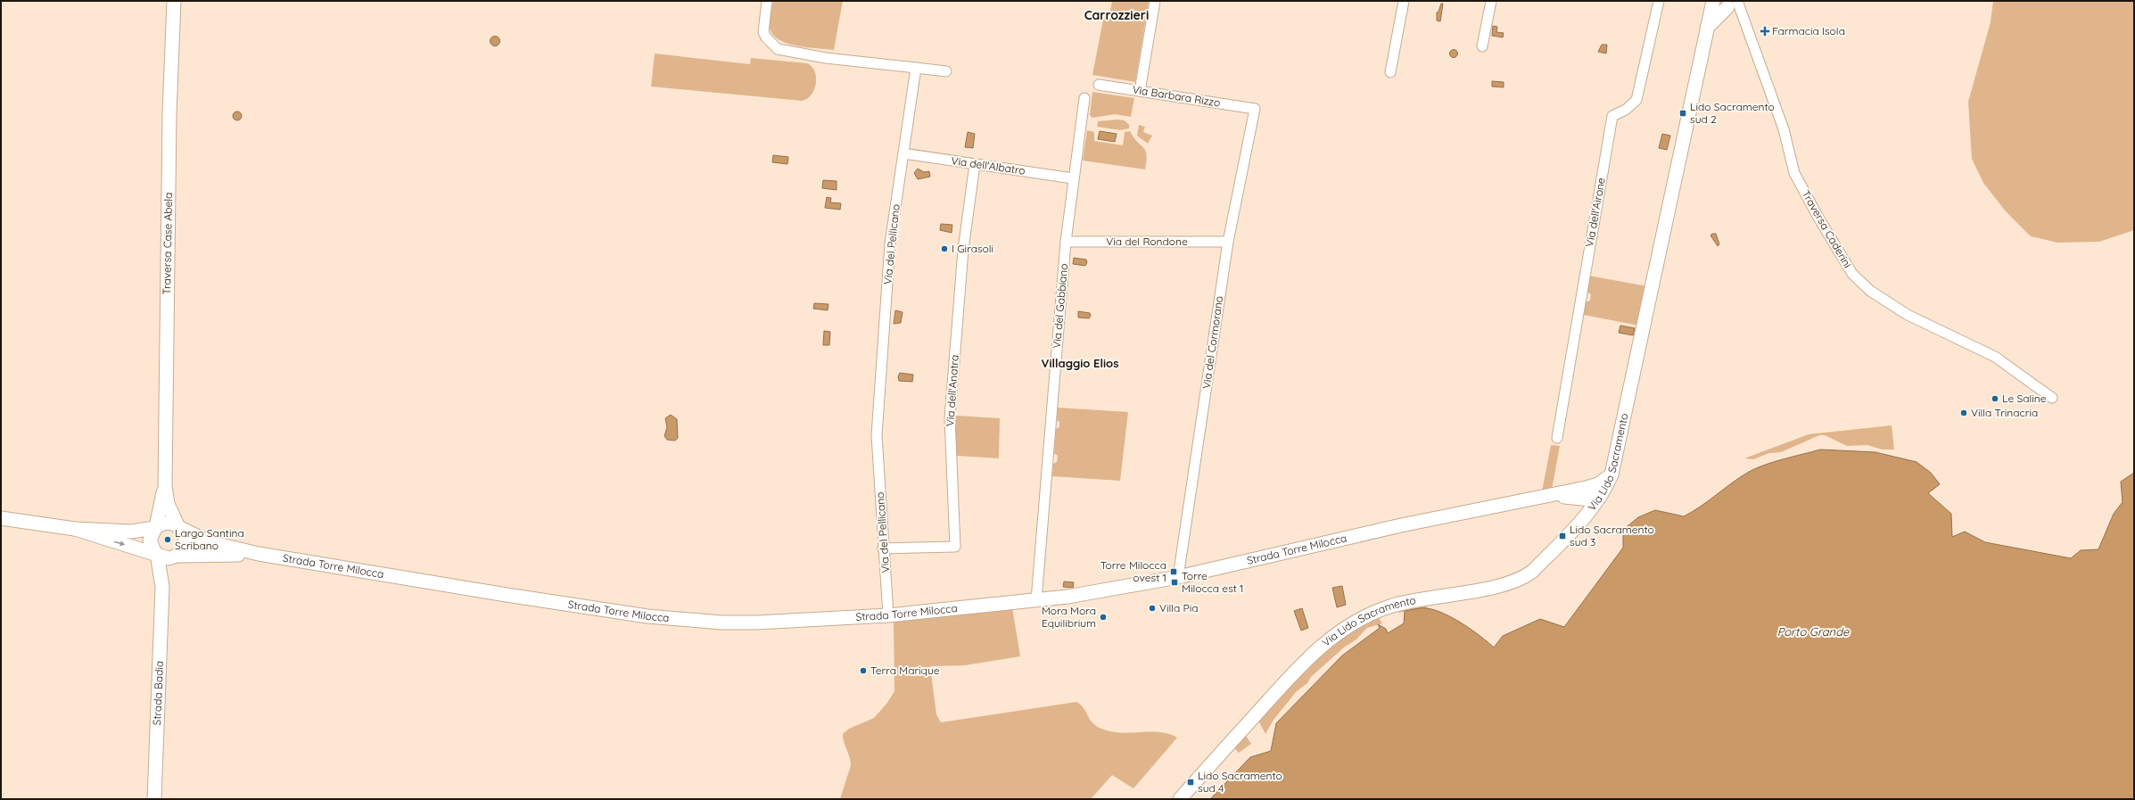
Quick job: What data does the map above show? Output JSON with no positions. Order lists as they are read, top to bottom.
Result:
{
  "streets": {
    "street": [
      "Via Barbara Rizzo",
      "Via dell'Albatro",
      "Via dell'Airone",
      "Traversa Caderini",
      "Via del Rondone",
      "Traversa Case Abela",
      "Via del Pellicano",
      "Via del Gabbiano",
      "Via del Cormorano",
      "Via dell'Anatra",
      "Via Lido Sacramento",
      "Strada Torre Milocca",
      "Strada Badia"
    ]
  },
  "crossings": [
    ["Via Barbara Rizzo", "Via del Cormorano"],
    ["Via dell'Albatro", "Via del Pellicano"],
    ["Via dell'Albatro", "Via del Gabbiano"],
    ["Via dell'Albatro", "Via dell'Anatra"],
    ["Traversa Caderini", "Via Lido Sacramento"],
    ["Via del Rondone", "Via del Gabbiano"],
    ["Via del Rondone", "Via del Cormorano"],
    ["Via del Pellicano", "Via dell'Anatra"],
    ["Via del Pellicano", "Strada Torre Milocca"],
    ["Via del Gabbiano", "Strada Torre Milocca"],
    ["Via del Cormorano", "Strada Torre Milocca"],
    ["Via Lido Sacramento", "Strada Torre Milocca"]
  ],
  "districts": ["Carrozzieri", "Villaggio Elios"],
  "water": ["Porto Grande"],
  "places": {
    "health": ["Farmacia Isola"],
    "transit": [
      "Lido Sacramento sud 2",
      "Lido Sacramento sud 3",
      "Torre Milocca ovest 1",
      "Torre Milocca est 1",
      "Lido Sacramento sud 4"
    ],
    "other": [
      "I Girasoli",
      "Le Saline",
      "Villa Trinacria",
      "Largo Santina Scribano",
      "Villa Pia",
      "Mora Mora Equilibrium",
      "Terra Marique"
    ]
  }
}
